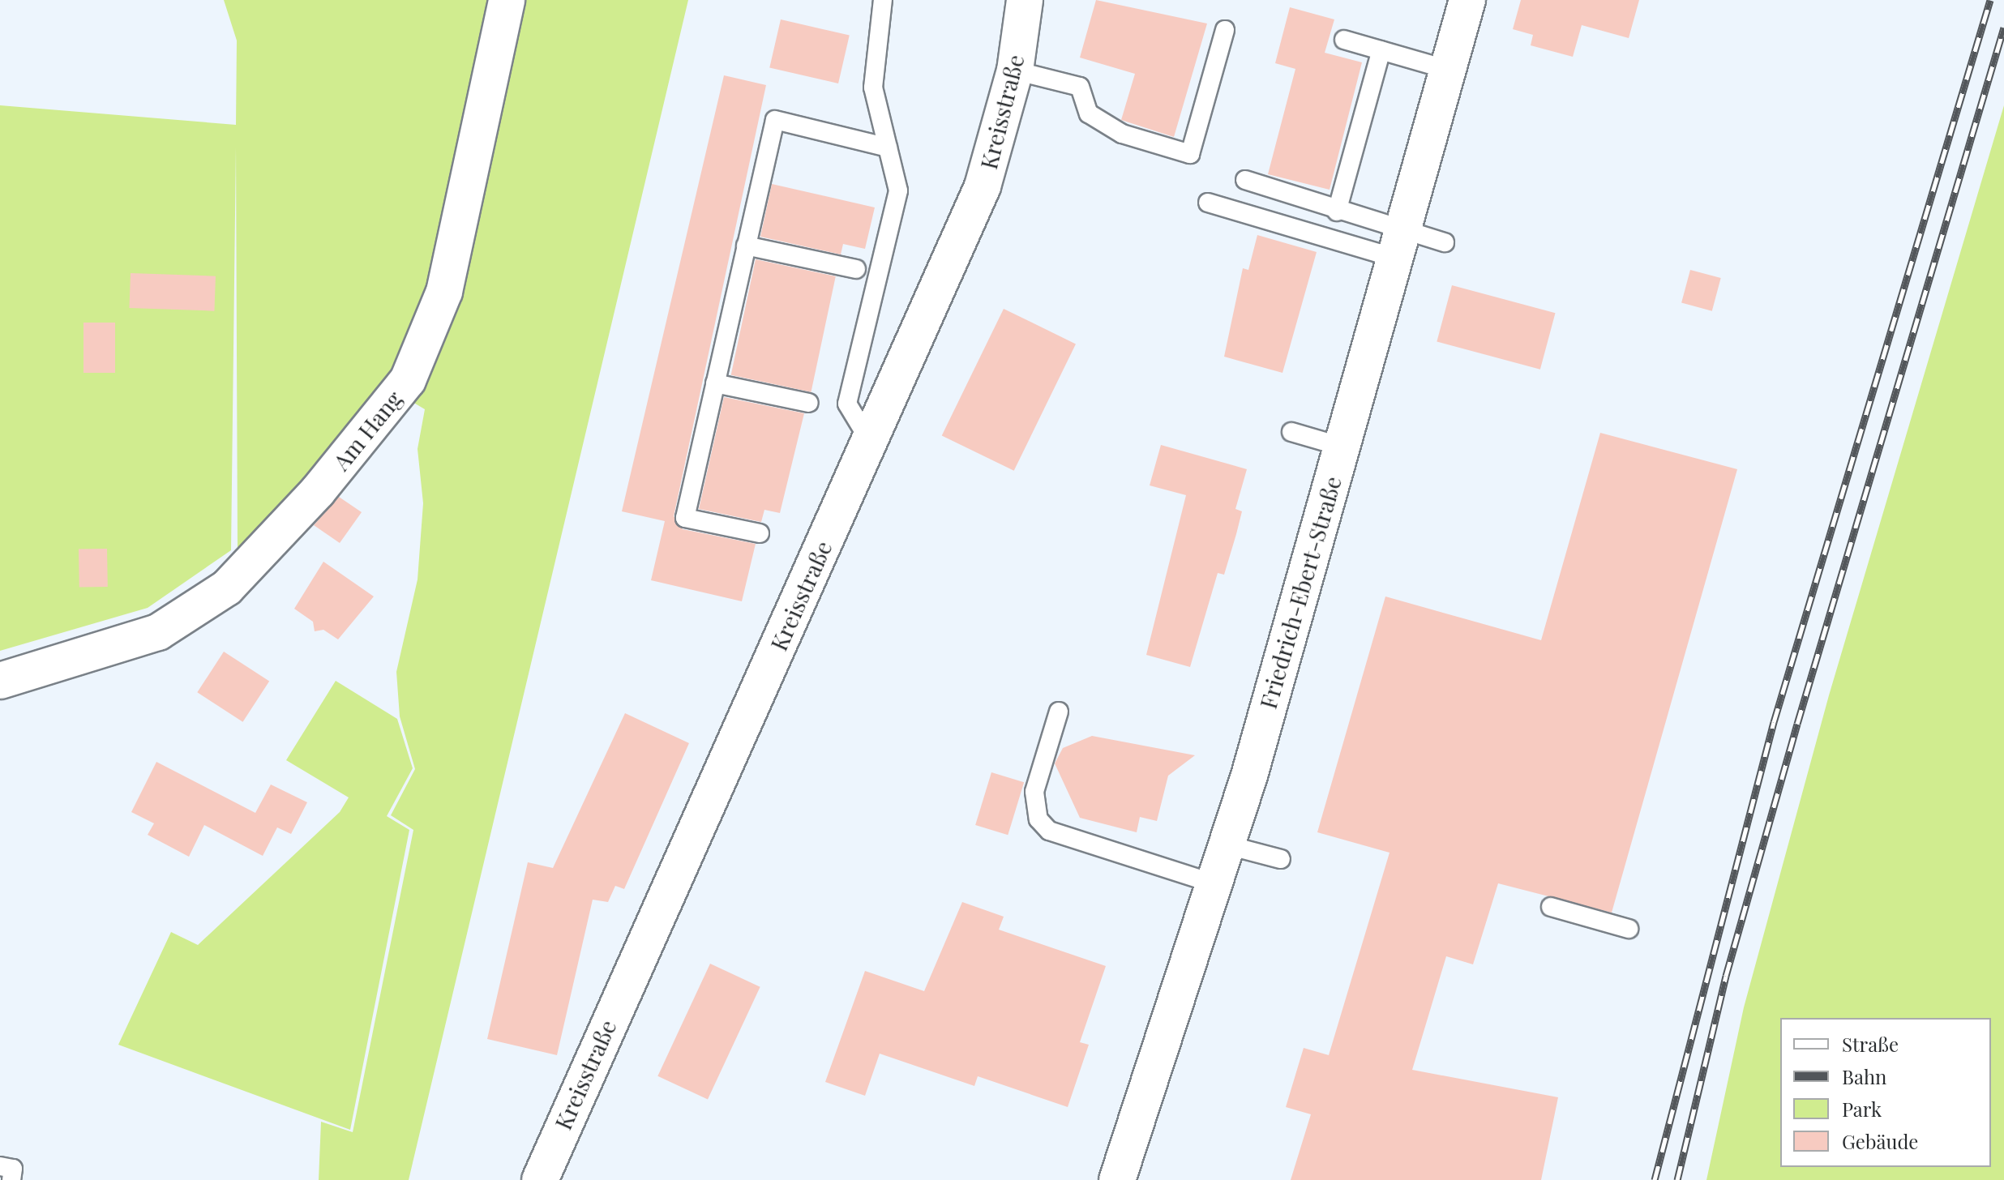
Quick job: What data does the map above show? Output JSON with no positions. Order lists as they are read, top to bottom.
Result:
{
  "streets": {
    "street": ["Kreisstraße", "Am Hang", "Friedrich-Ebert-Straße"]
  },
  "legend": [
    "Straße",
    "Bahn",
    "Park",
    "Gebäude"
  ]
}
